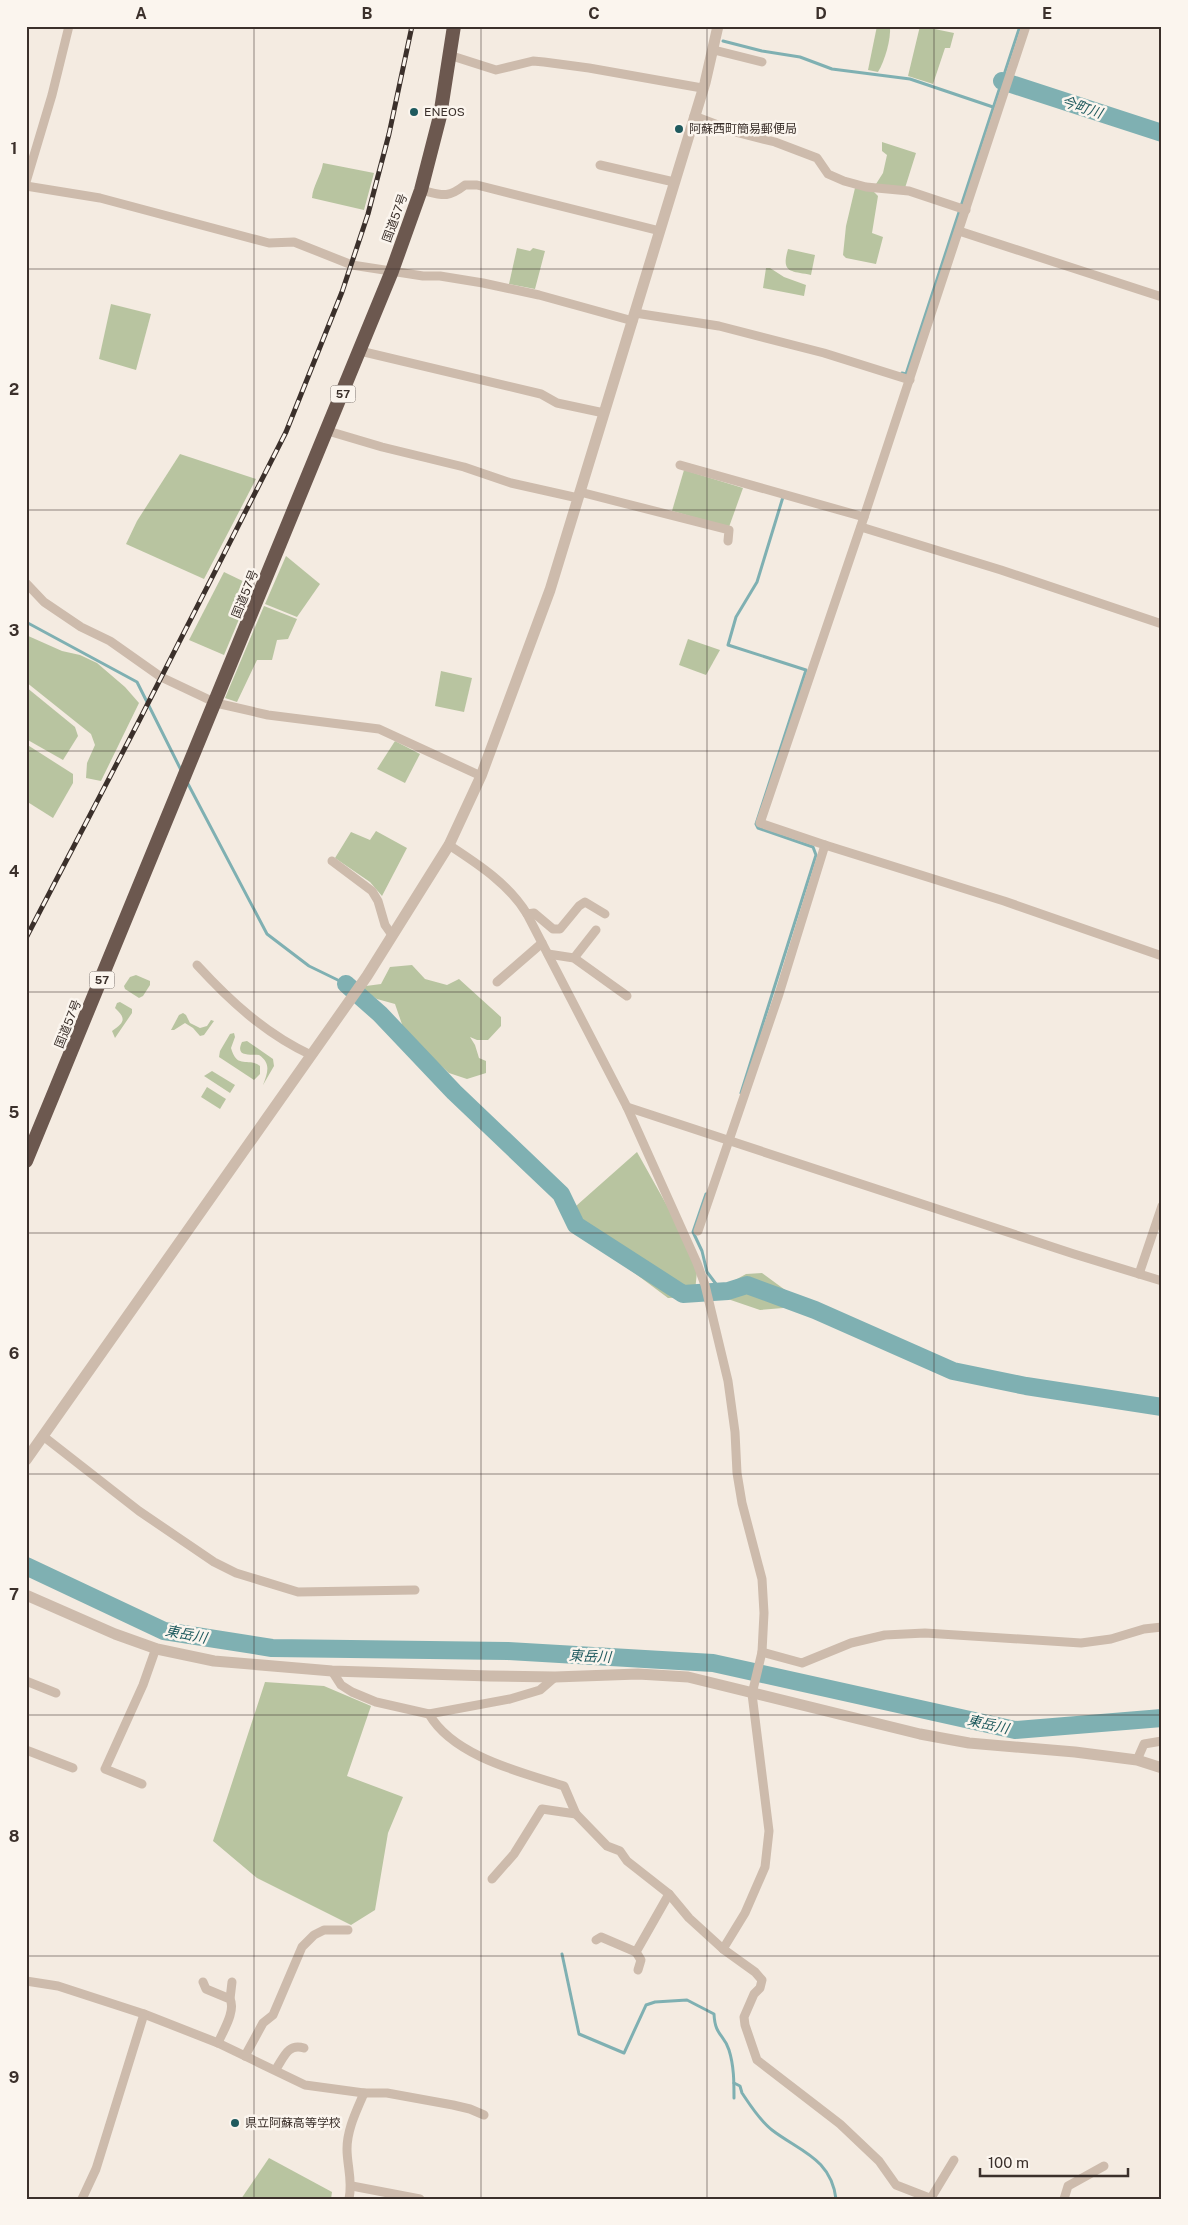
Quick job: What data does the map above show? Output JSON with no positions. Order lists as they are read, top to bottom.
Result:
{
  "streets": {
    "highway": ["国道57号", "57"]
  },
  "water": ["今町川", "東岳川"],
  "places": ["ENEOS", "阿蘇西町簡易郵便局", "県立阿蘇高等学校"],
  "scale_bar": "100 m",
  "grid": {
    "columns": [
      "A",
      "B",
      "C",
      "D",
      "E"
    ],
    "rows": [
      "1",
      "2",
      "3",
      "4",
      "5",
      "6",
      "7",
      "8",
      "9"
    ]
  }
}
